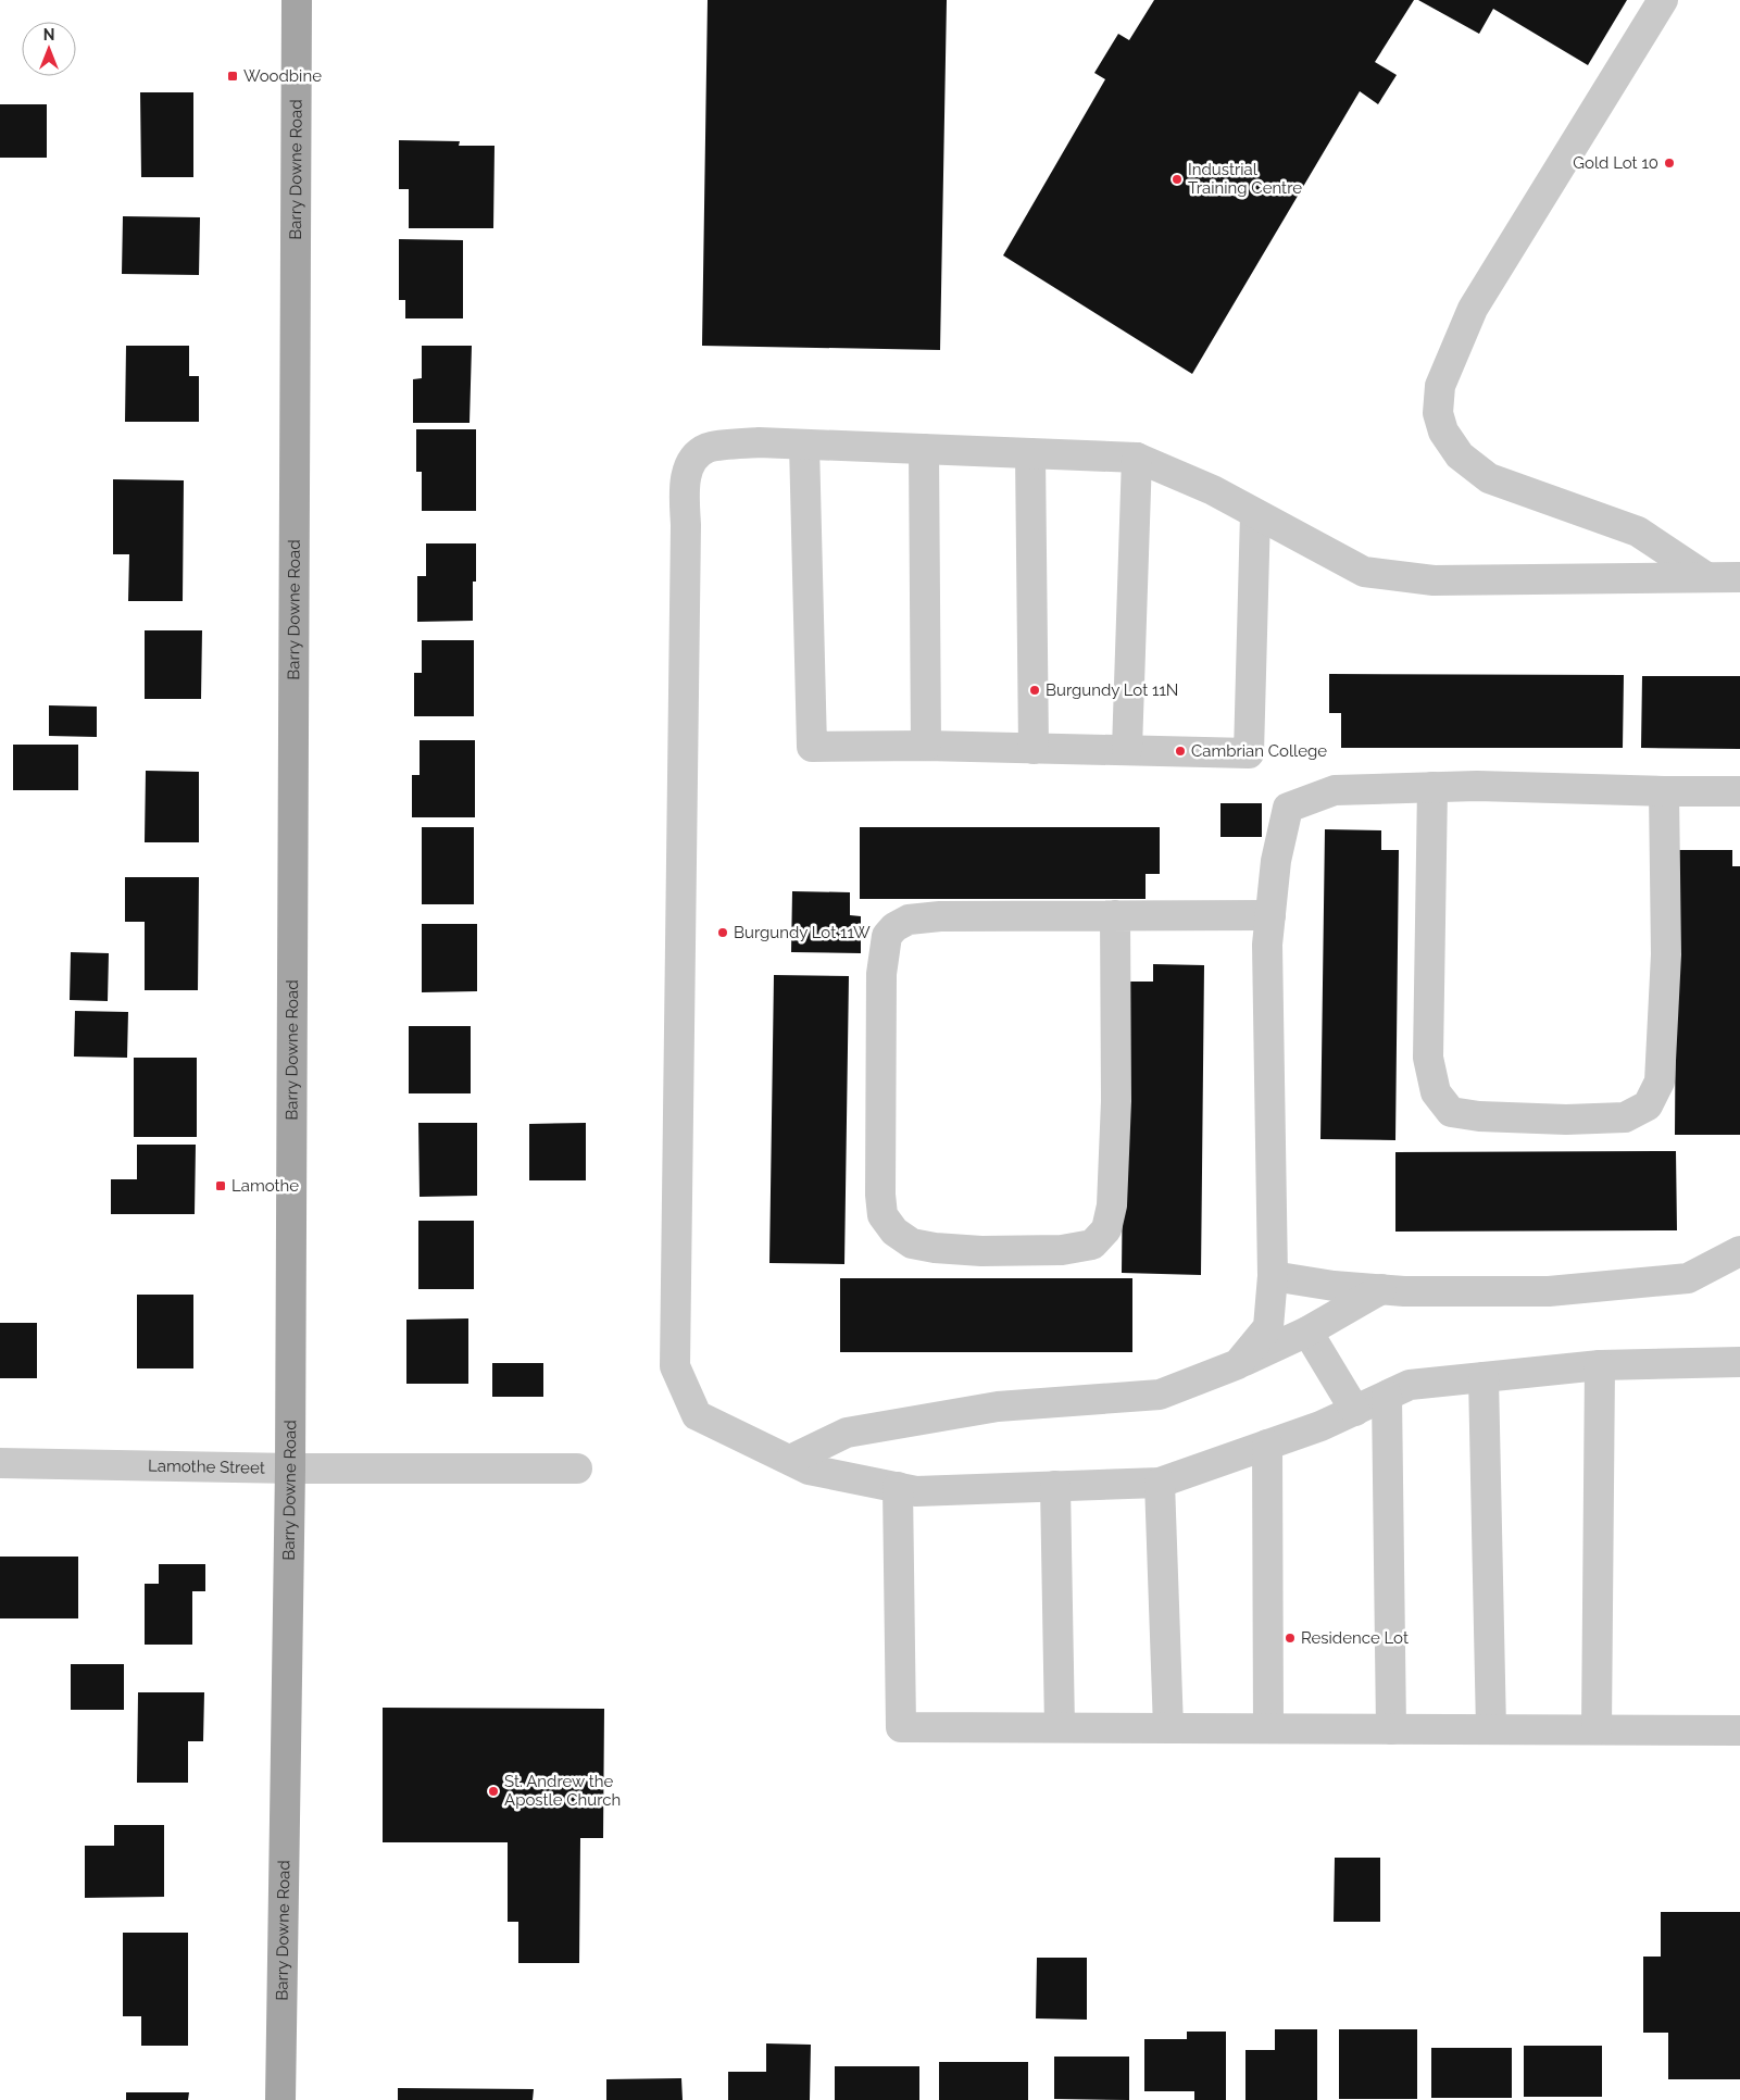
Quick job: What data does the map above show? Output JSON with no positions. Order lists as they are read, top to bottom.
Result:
{
  "streets": {
    "main road": ["Barry Downe Road"],
    "street": ["Lamothe Street"]
  },
  "crossings": [
    ["Barry Downe Road", "Lamothe Street"]
  ],
  "places": {
    "transit": ["Woodbine", "Lamothe"],
    "other": [
      "Gold Lot 10",
      "Industrial Training Centre",
      "Burgundy Lot 11N",
      "Cambrian College",
      "Burgundy Lot 11W",
      "Residence Lot",
      "St. Andrew the Apostle Church"
    ]
  },
  "north": "top"
}
